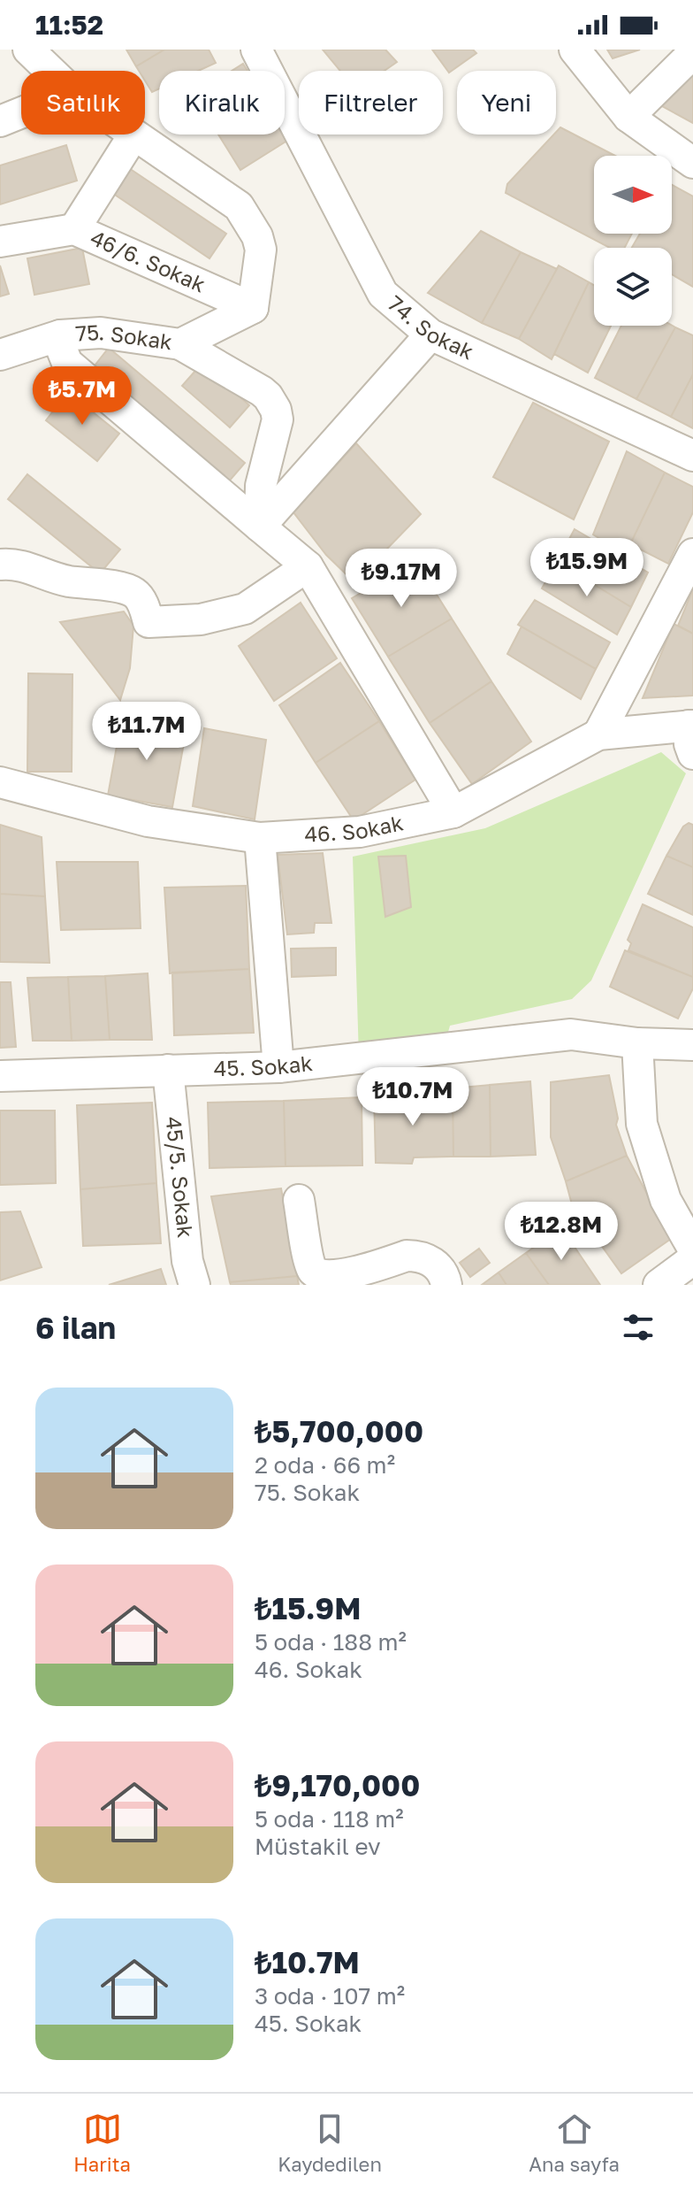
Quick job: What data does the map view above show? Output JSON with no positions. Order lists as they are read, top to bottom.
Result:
{
  "streets": {
    "street": [
      "46/6. Sokak",
      "74. Sokak",
      "75. Sokak",
      "46. Sokak",
      "45. Sokak",
      "45/5. Sokak"
    ]
  },
  "crossings": [
    ["46/6. Sokak", "75. Sokak"],
    ["45. Sokak", "45/5. Sokak"]
  ],
  "north": "right",
  "page": {
    "status": "11:52",
    "chip": [
      "Satılık",
      "Kiralık",
      "Filtreler",
      "Yeni"
    ],
    "price": [
      "₺5.7M",
      "₺15.9M",
      "₺9.17M",
      "₺11.7M",
      "₺10.7M",
      "₺12.8M"
    ],
    "heading": "6 ilan",
    "list": [
      {
        "name": "₺5,700,000",
        "note": "2 oda · 66 m² · 75. Sokak"
      },
      {
        "name": "₺15.9M",
        "note": "5 oda · 188 m² · 46. Sokak"
      },
      {
        "name": "₺9,170,000",
        "note": "5 oda · 118 m² · Müstakil ev"
      },
      {
        "name": "₺10.7M",
        "note": "3 oda · 107 m² · 45. Sokak"
      }
    ],
    "tabs": ["Harita", "Kaydedilen", "Ana sayfa"]
  }
}
